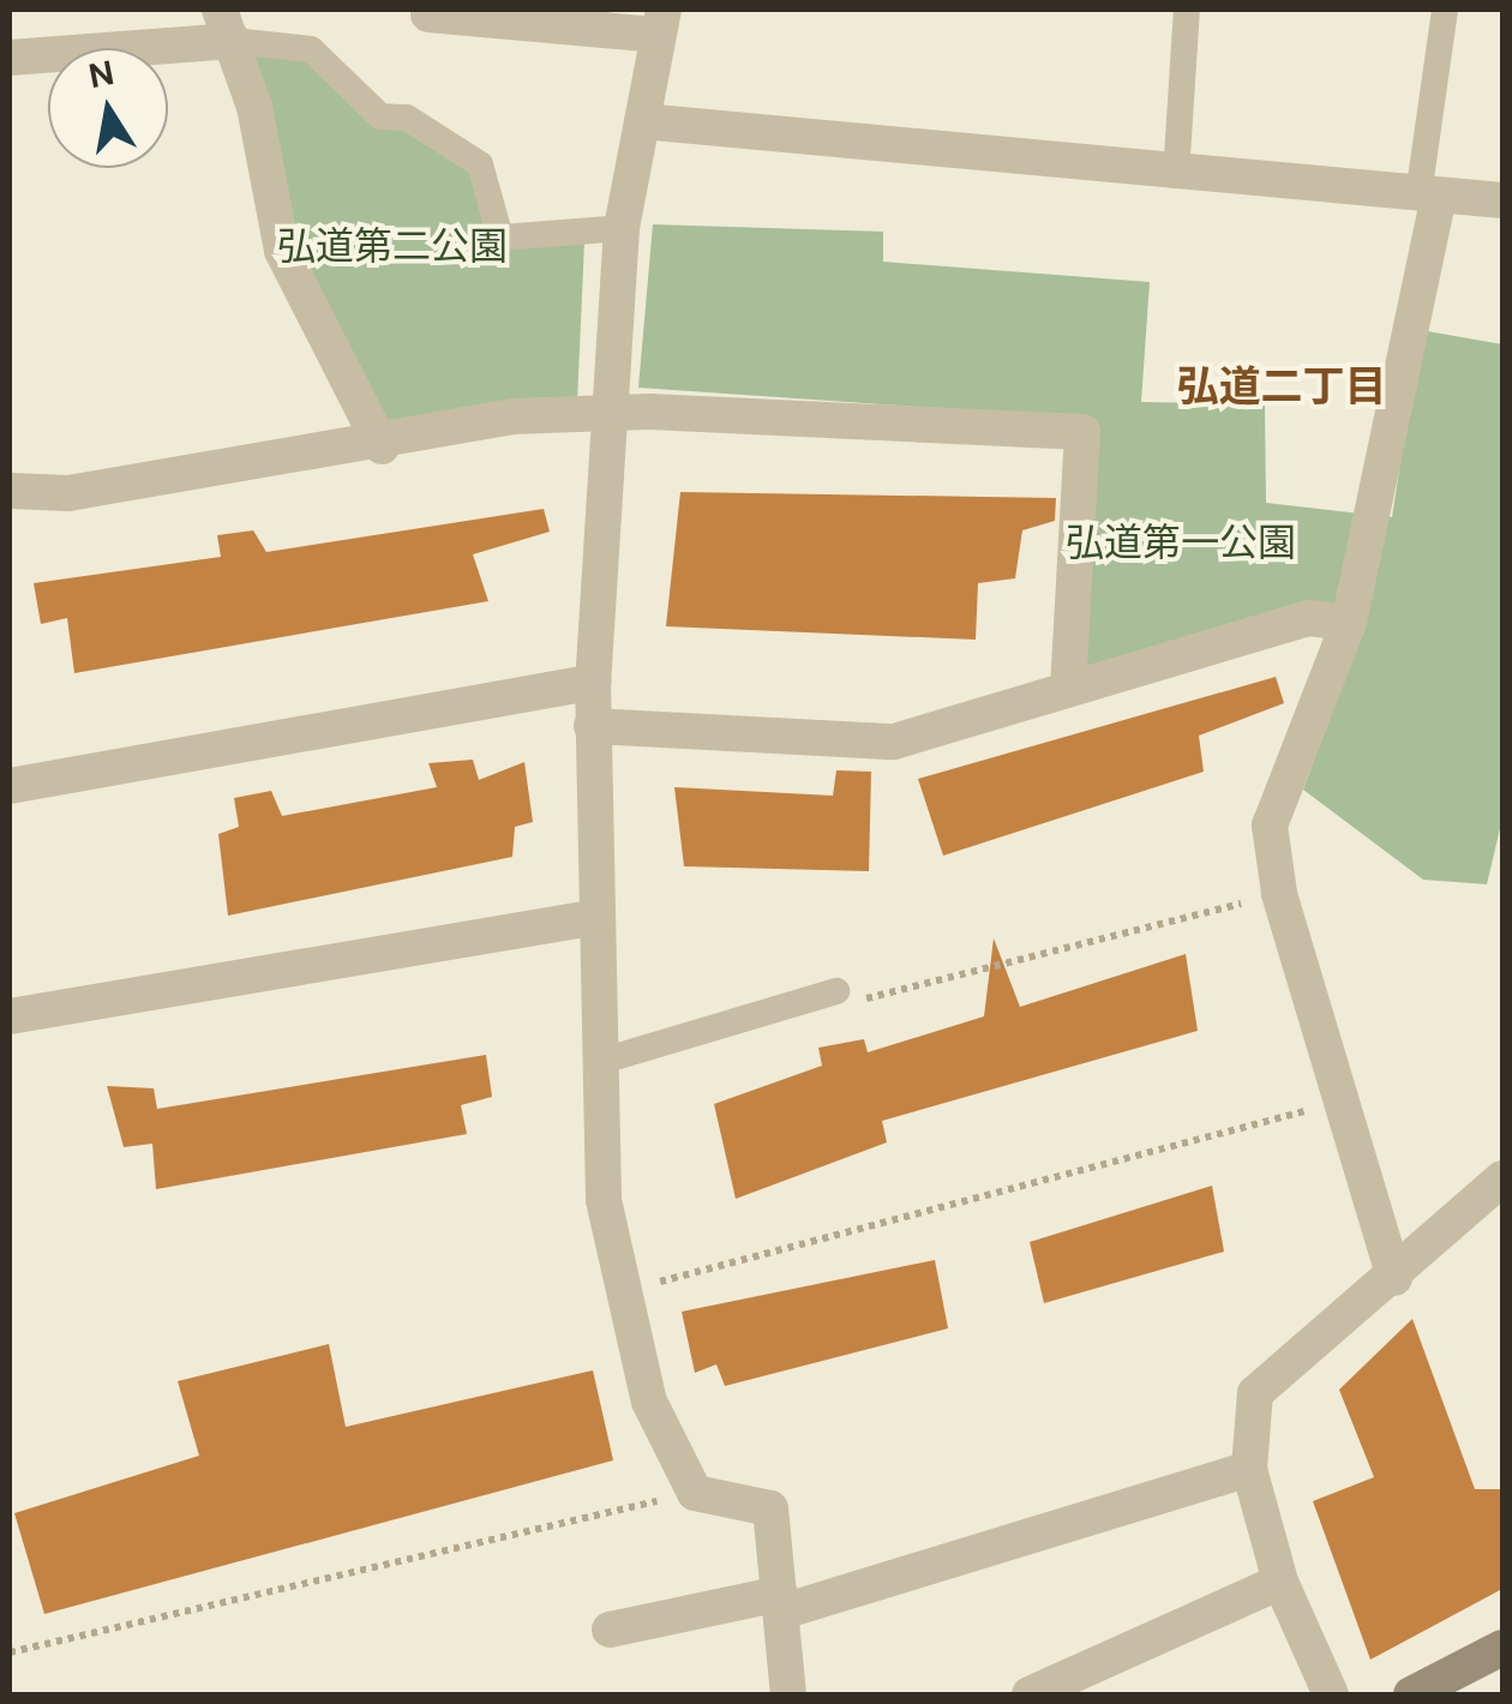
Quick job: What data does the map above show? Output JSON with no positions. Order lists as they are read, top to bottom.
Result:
{
  "districts": ["弘道二丁目"],
  "parks": ["弘道第二公園", "弘道第一公園"],
  "north": "top"
}
